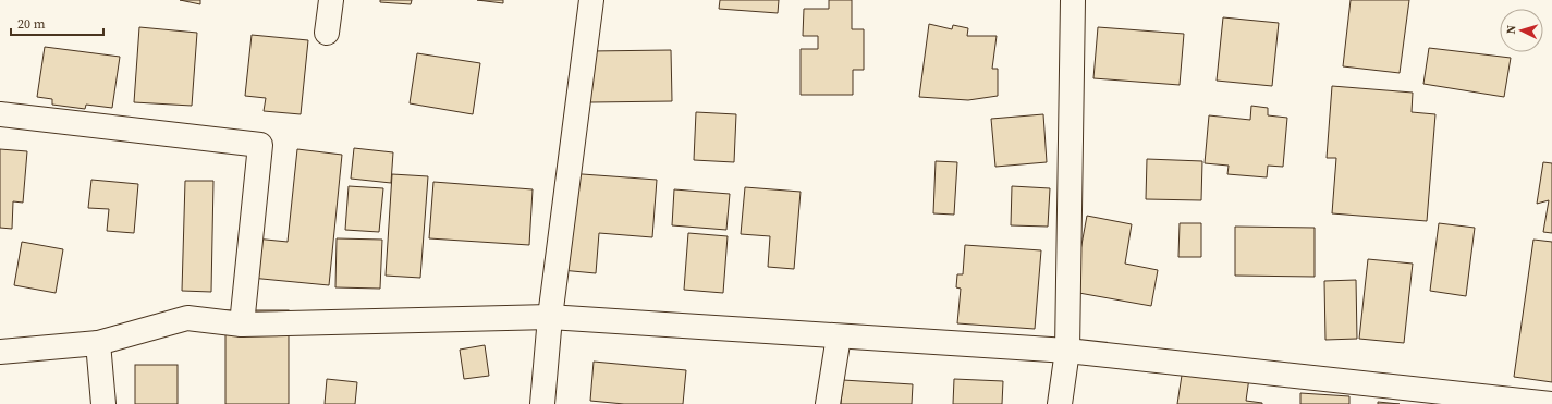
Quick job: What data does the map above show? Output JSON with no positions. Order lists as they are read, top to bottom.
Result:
{
  "scale_bar": "20 m",
  "north": "left"
}
